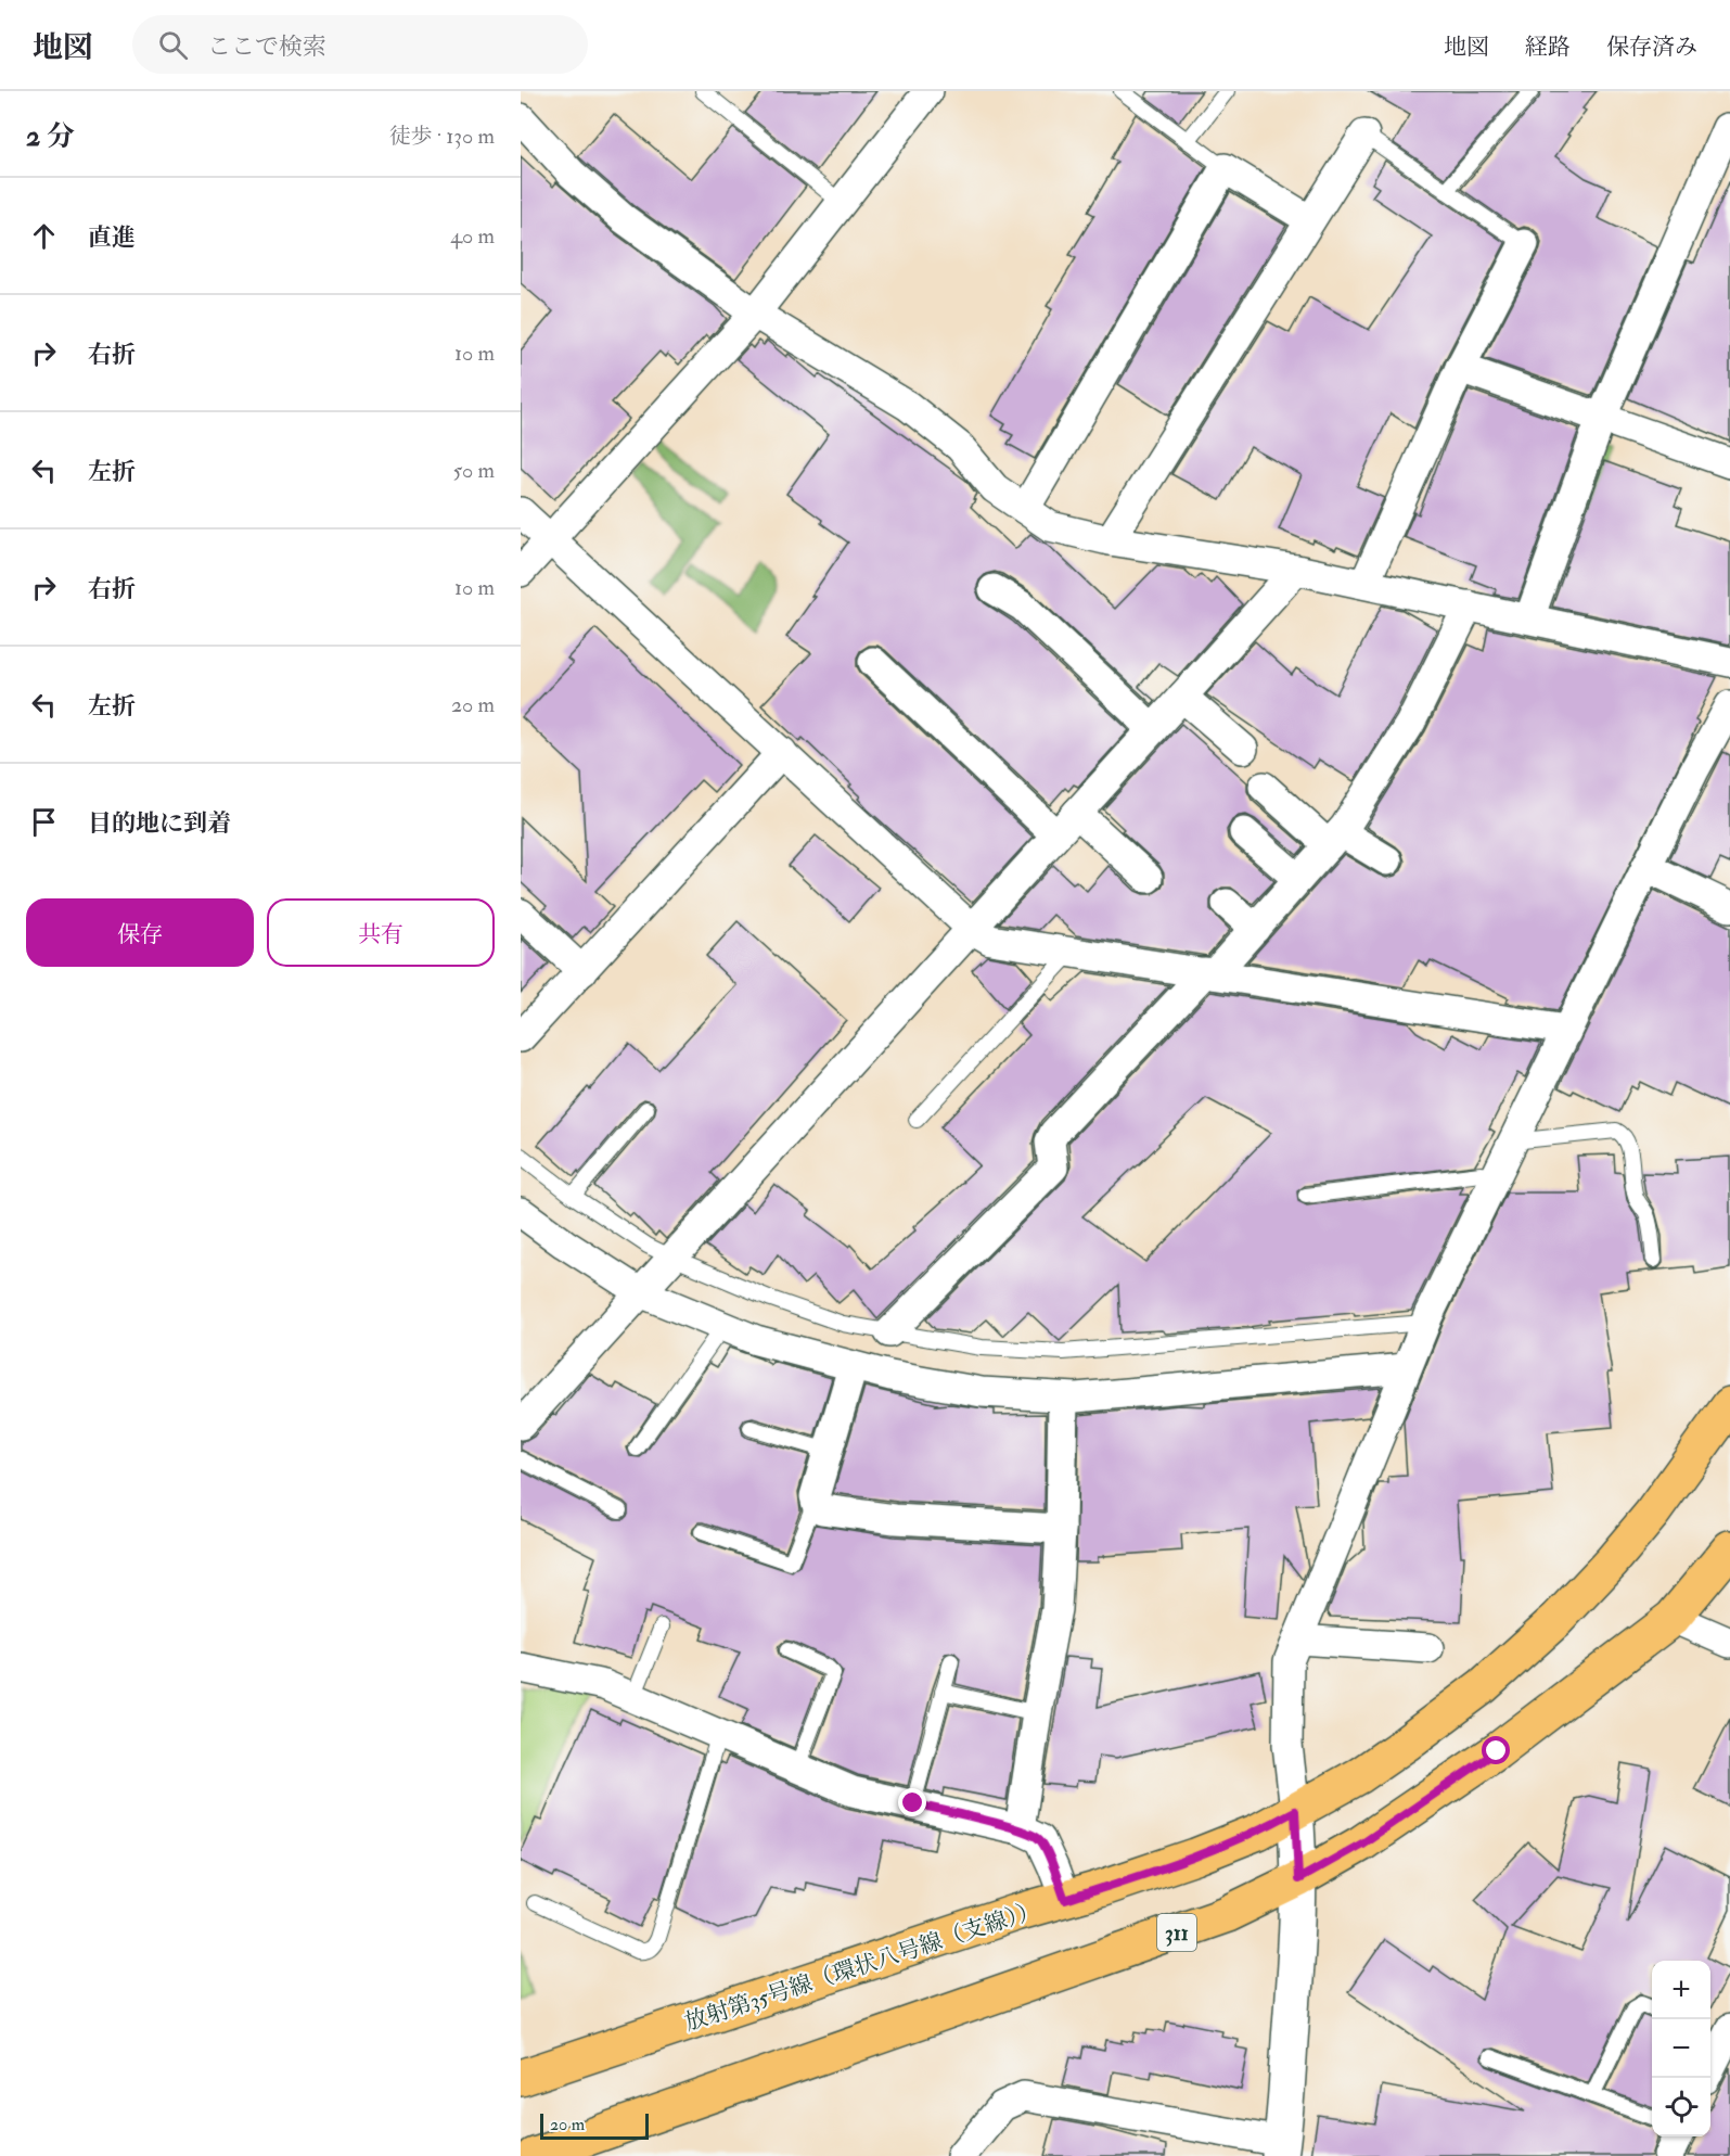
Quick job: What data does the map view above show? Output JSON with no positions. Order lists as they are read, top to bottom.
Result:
{
  "streets": {
    "main road": ["311", "放射第35号線（環状八号線（支線））"]
  },
  "scale_bar": "20 m",
  "page": {
    "header": "地図",
    "search": "ここで検索",
    "nav": ["地図", "経路", "保存済み"],
    "heading": ["2 分", "徒歩 · 130 m"],
    "list": [
      ["直進", "40 m"],
      ["右折", "10 m"],
      ["左折", "50 m"],
      ["右折", "10 m"],
      ["左折", "20 m"],
      "目的地に到着"
    ],
    "buttons": ["保存", "共有"],
    "map_buttons": ["+", "−"],
    "scale": "20 m"
  }
}
